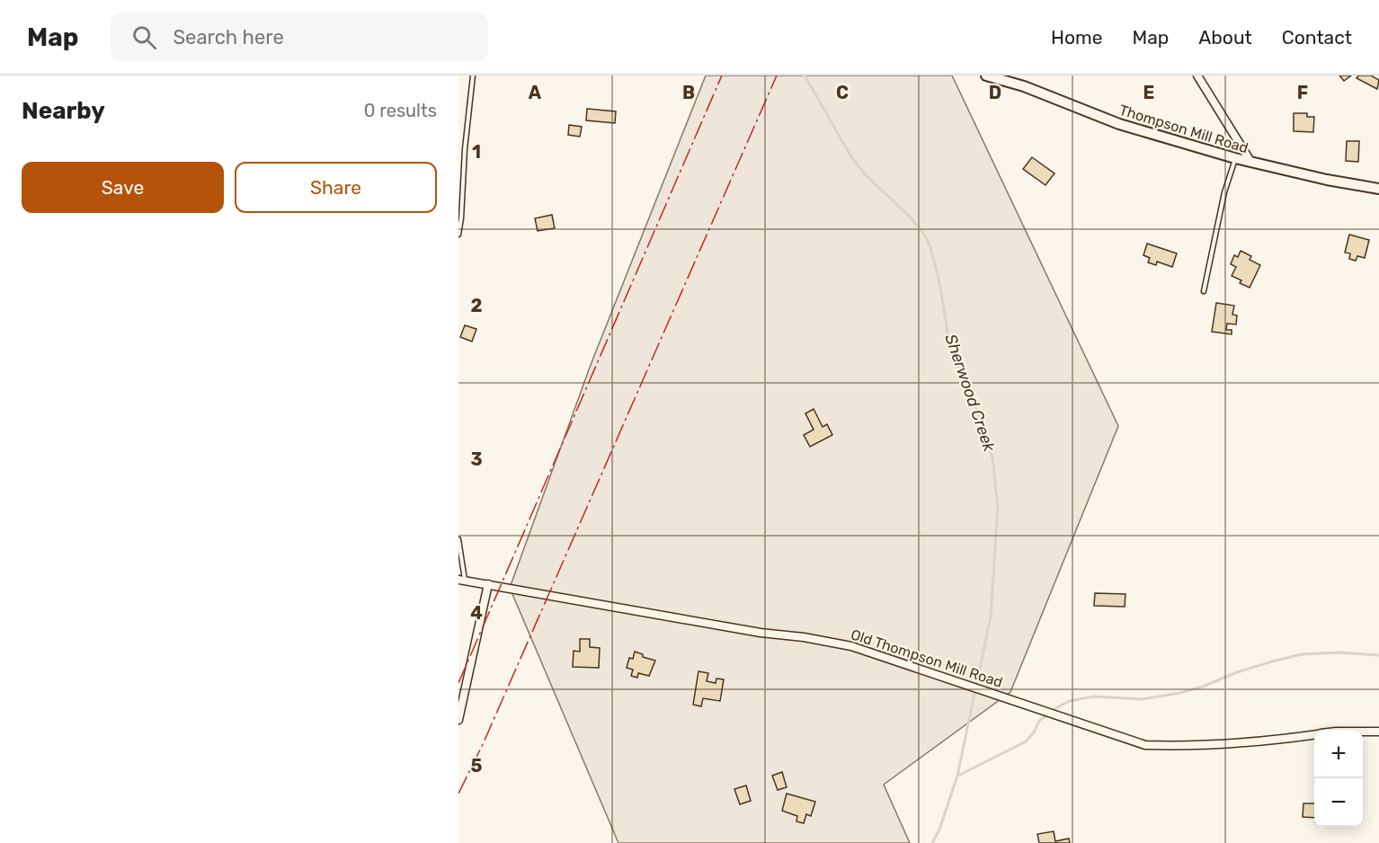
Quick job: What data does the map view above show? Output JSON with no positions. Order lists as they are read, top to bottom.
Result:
{
  "streets": {
    "street": ["Thompson Mill Road", "Old Thompson Mill Road"]
  },
  "water": ["Sherwood Creek"],
  "page": {
    "header": "Map",
    "search": "Search here",
    "nav": [
      "Home",
      "Map",
      "About",
      "Contact"
    ],
    "heading": ["Nearby", "0 results"],
    "buttons": ["Save", "Share"],
    "map_buttons": ["+", "−"]
  },
  "grid": {
    "columns": [
      "A",
      "B",
      "C",
      "D",
      "E",
      "F"
    ],
    "rows": [
      "1",
      "2",
      "3",
      "4",
      "5"
    ]
  }
}
